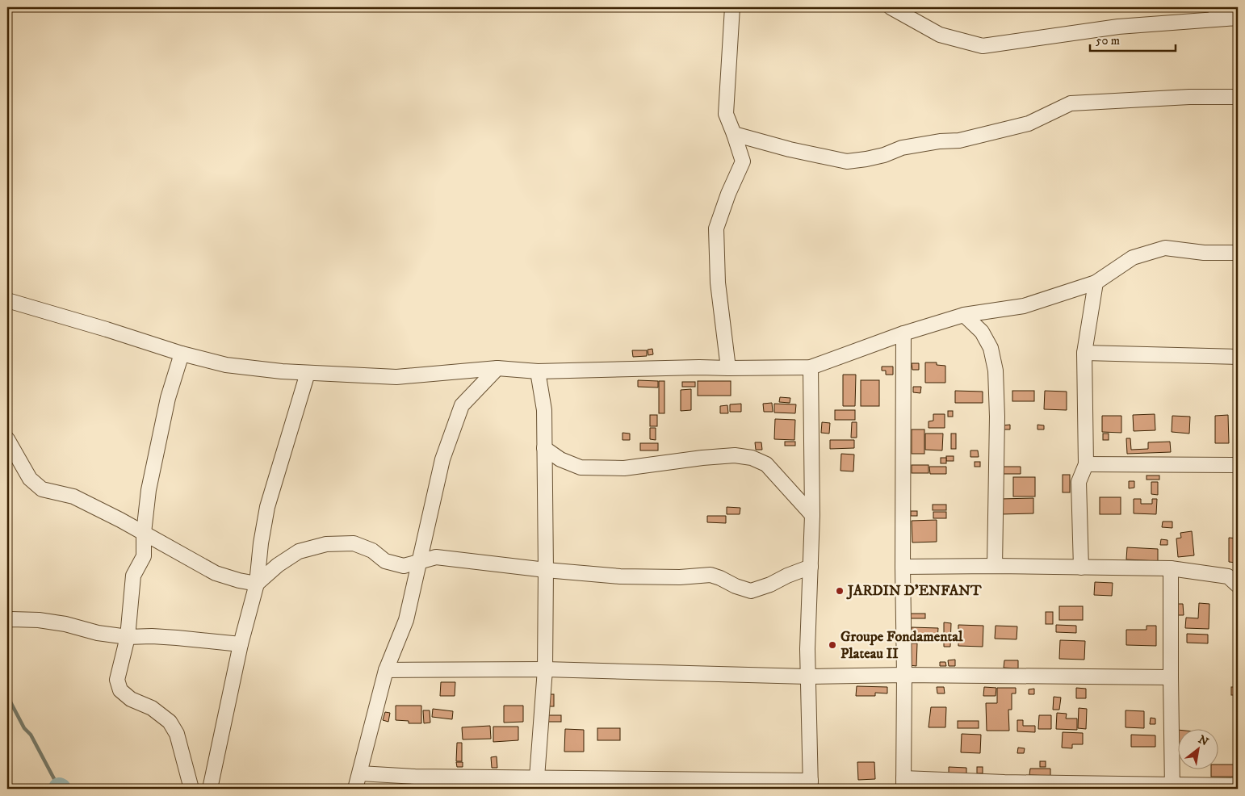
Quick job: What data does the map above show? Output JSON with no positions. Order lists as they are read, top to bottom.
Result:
{
  "places": ["JARDIN D'ENFANT", "Groupe Fondamental Plateau II"],
  "scale_bar": "50 m",
  "north": "top right"
}
